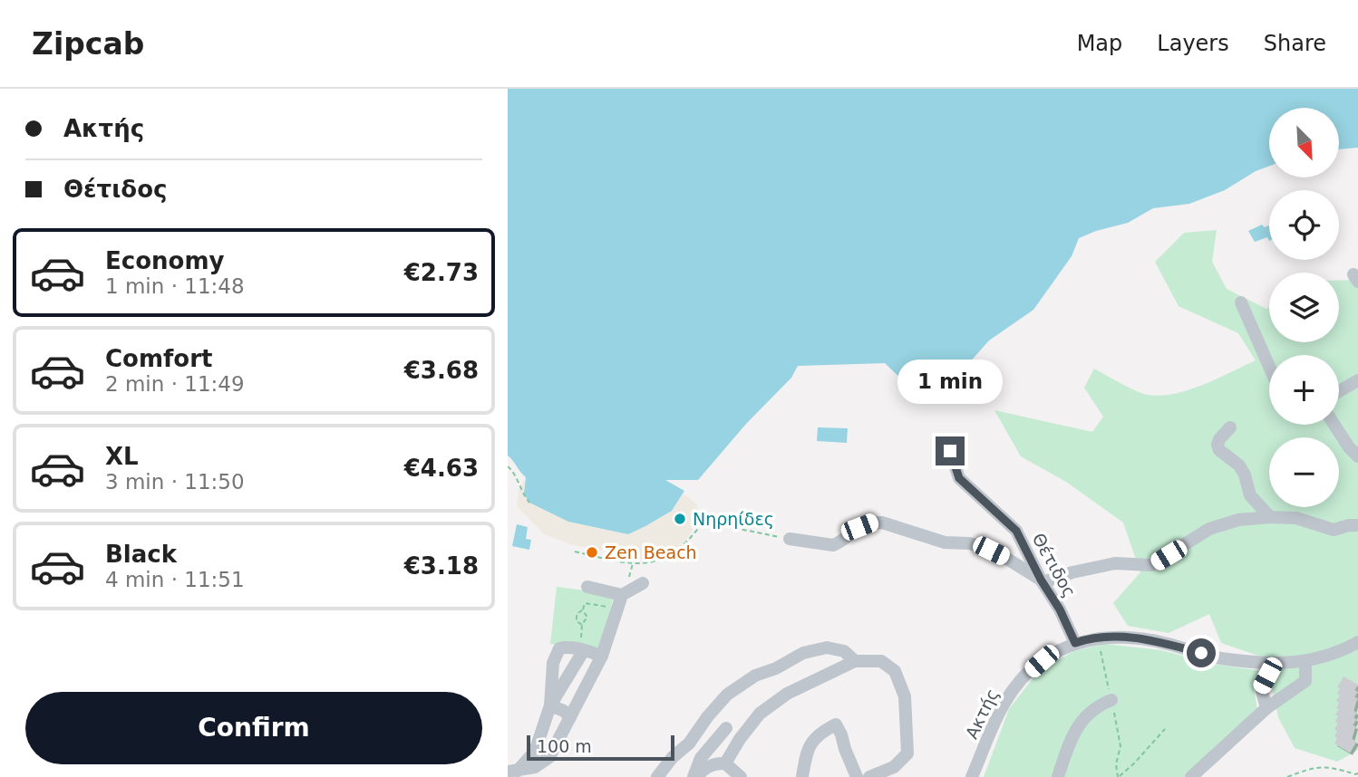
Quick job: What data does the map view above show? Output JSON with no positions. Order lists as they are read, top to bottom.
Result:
{
  "streets": {
    "street": ["Θέτιδος", "Ακτής"]
  },
  "crossings": [
    ["Θέτιδος", "Ακτής"]
  ],
  "places": ["Νηρηίδες", "Zen Beach"],
  "scale_bar": "100 m",
  "north": "bottom right",
  "page": {
    "header": "Zipcab",
    "nav": ["Map", "Layers", "Share"],
    "banner": ["Ακτής", "Θέτιδος"],
    "map_buttons": ["+", "−"],
    "list": [
      {
        "name": "Economy",
        "note": "1 min · 11:48",
        "value": "€2.73"
      },
      {
        "name": "Comfort",
        "note": "2 min · 11:49",
        "value": "€3.68"
      },
      {
        "name": "XL",
        "note": "3 min · 11:50",
        "value": "€4.63"
      },
      {
        "name": "Black",
        "note": "4 min · 11:51",
        "value": "€3.18"
      }
    ],
    "bubble": "1 min",
    "buttons": "Confirm",
    "scale": "100 m"
  }
}
